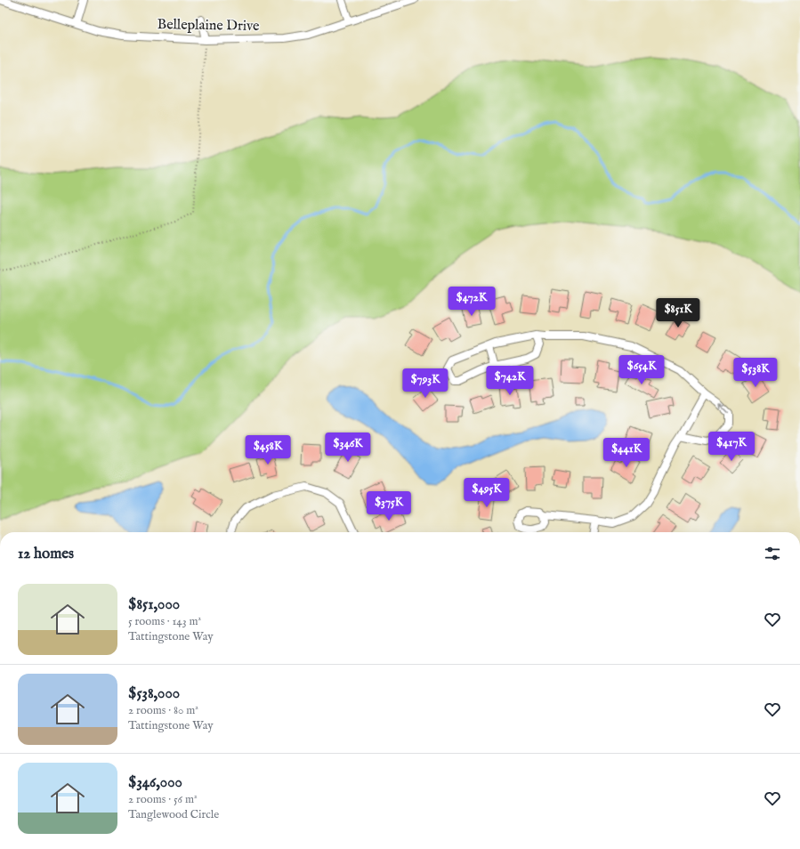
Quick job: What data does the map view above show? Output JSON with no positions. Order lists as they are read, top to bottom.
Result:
{
  "streets": {
    "street": ["Belleplaine Drive"]
  },
  "page": {
    "price": [
      "$472K",
      "$851K",
      "$654K",
      "$538K",
      "$742K",
      "$793K",
      "$417K",
      "$346K",
      "$458K",
      "$441K",
      "$495K",
      "$375K"
    ],
    "heading": "12 homes",
    "list": [
      {
        "name": "$851,000",
        "note": "5 rooms · 143 m² · Tattingstone Way"
      },
      {
        "name": "$538,000",
        "note": "2 rooms · 80 m² · Tattingstone Way"
      },
      {
        "name": "$346,000",
        "note": "2 rooms · 56 m² · Tanglewood Circle"
      }
    ]
  }
}
